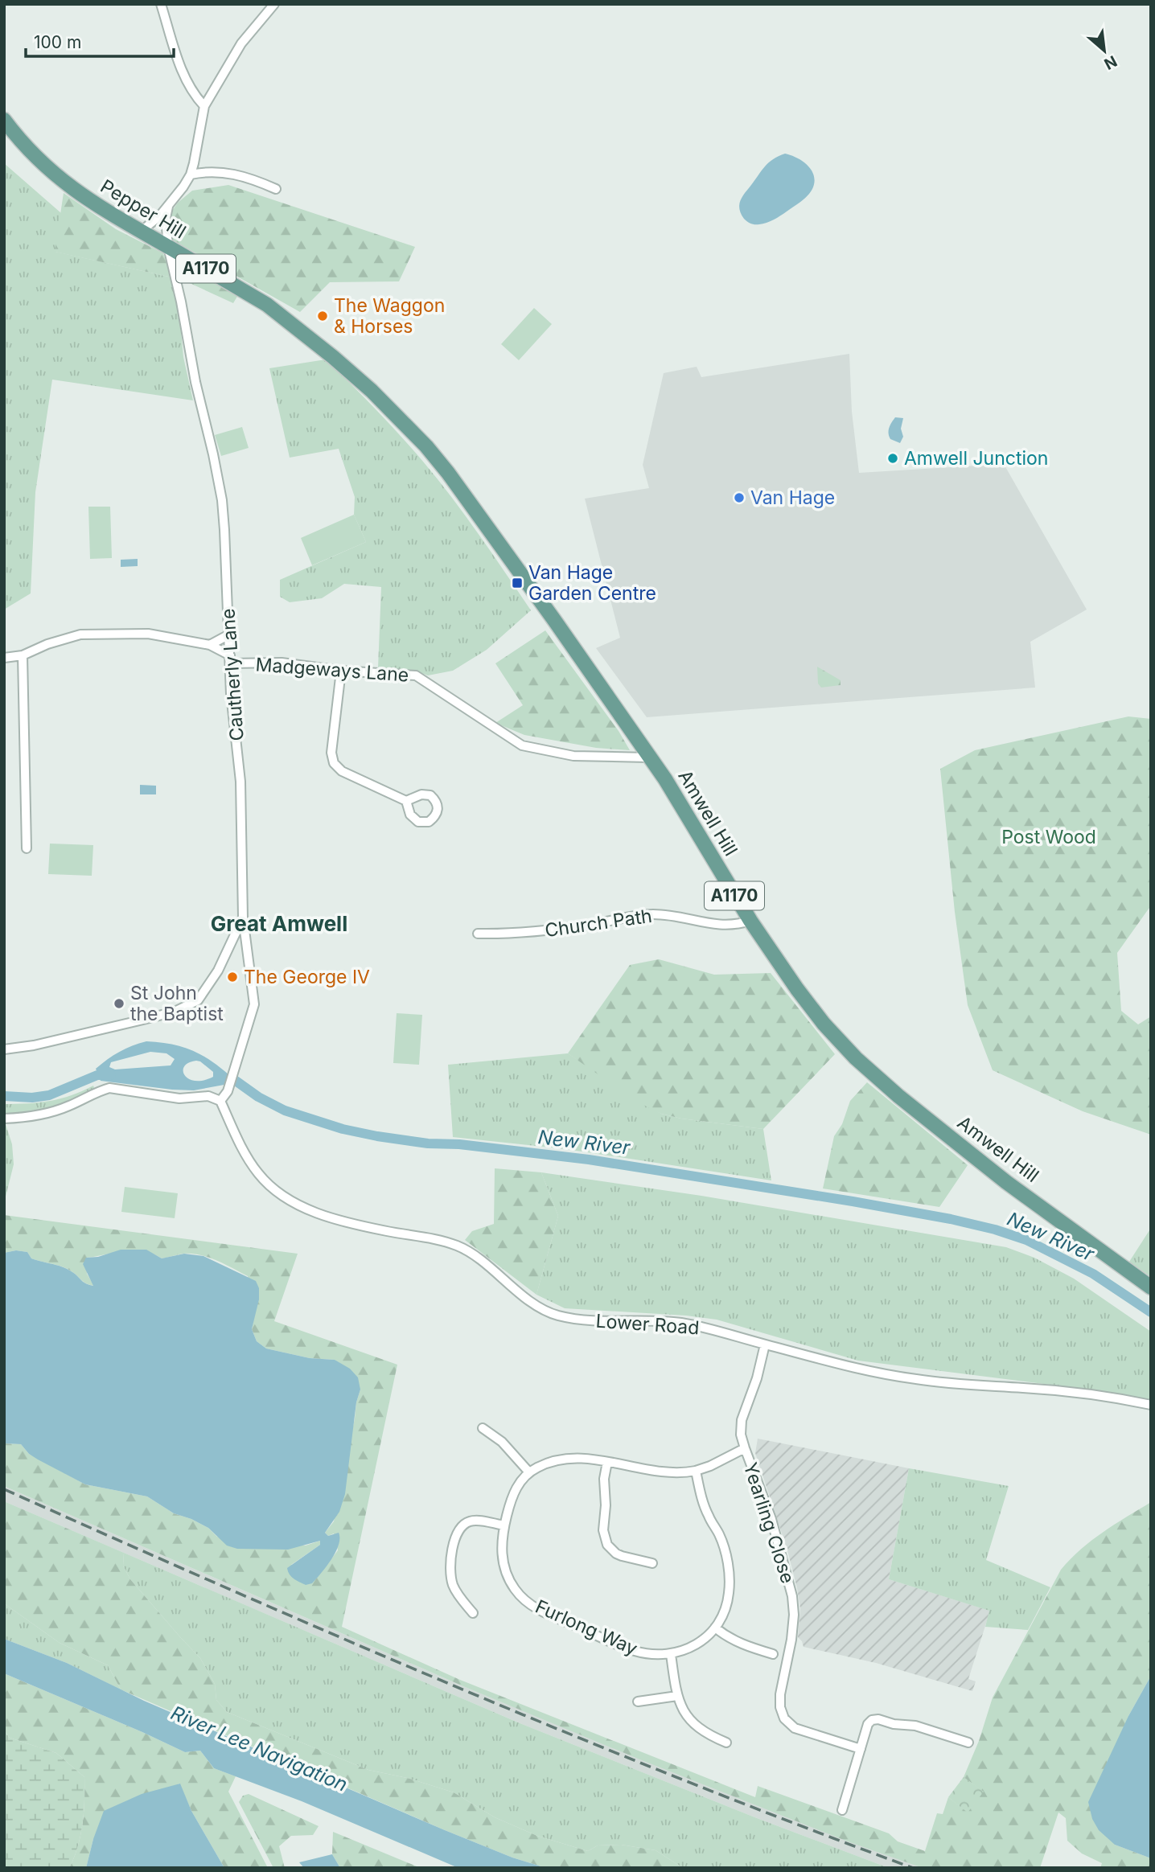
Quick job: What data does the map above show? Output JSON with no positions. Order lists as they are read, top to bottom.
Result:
{
  "streets": {
    "main road": ["Pepper Hill", "A1170", "Amwell Hill"],
    "street": [
      "Madgeways Lane",
      "Cautherly Lane",
      "Church Path",
      "Lower Road",
      "Yearling Close",
      "Furlong Way"
    ]
  },
  "crossings": [
    ["Pepper Hill", "Cautherly Lane"],
    ["Pepper Hill", "Amwell Hill"],
    ["Madgeways Lane", "Cautherly Lane"],
    ["Madgeways Lane", "Amwell Hill"],
    ["Cautherly Lane", "Lower Road"],
    ["Amwell Hill", "Church Path"]
  ],
  "districts": ["Great Amwell"],
  "water": ["New River", "River Lee Navigation"],
  "parks": ["Post Wood"],
  "places": {
    "other": [
      "The Waggon & Horses",
      "Amwell Junction",
      "Van Hage",
      "The George IV",
      "St John the Baptist"
    ],
    "transit": ["Van Hage Garden Centre"]
  },
  "scale_bar": "100 m",
  "north": "bottom right"
}
